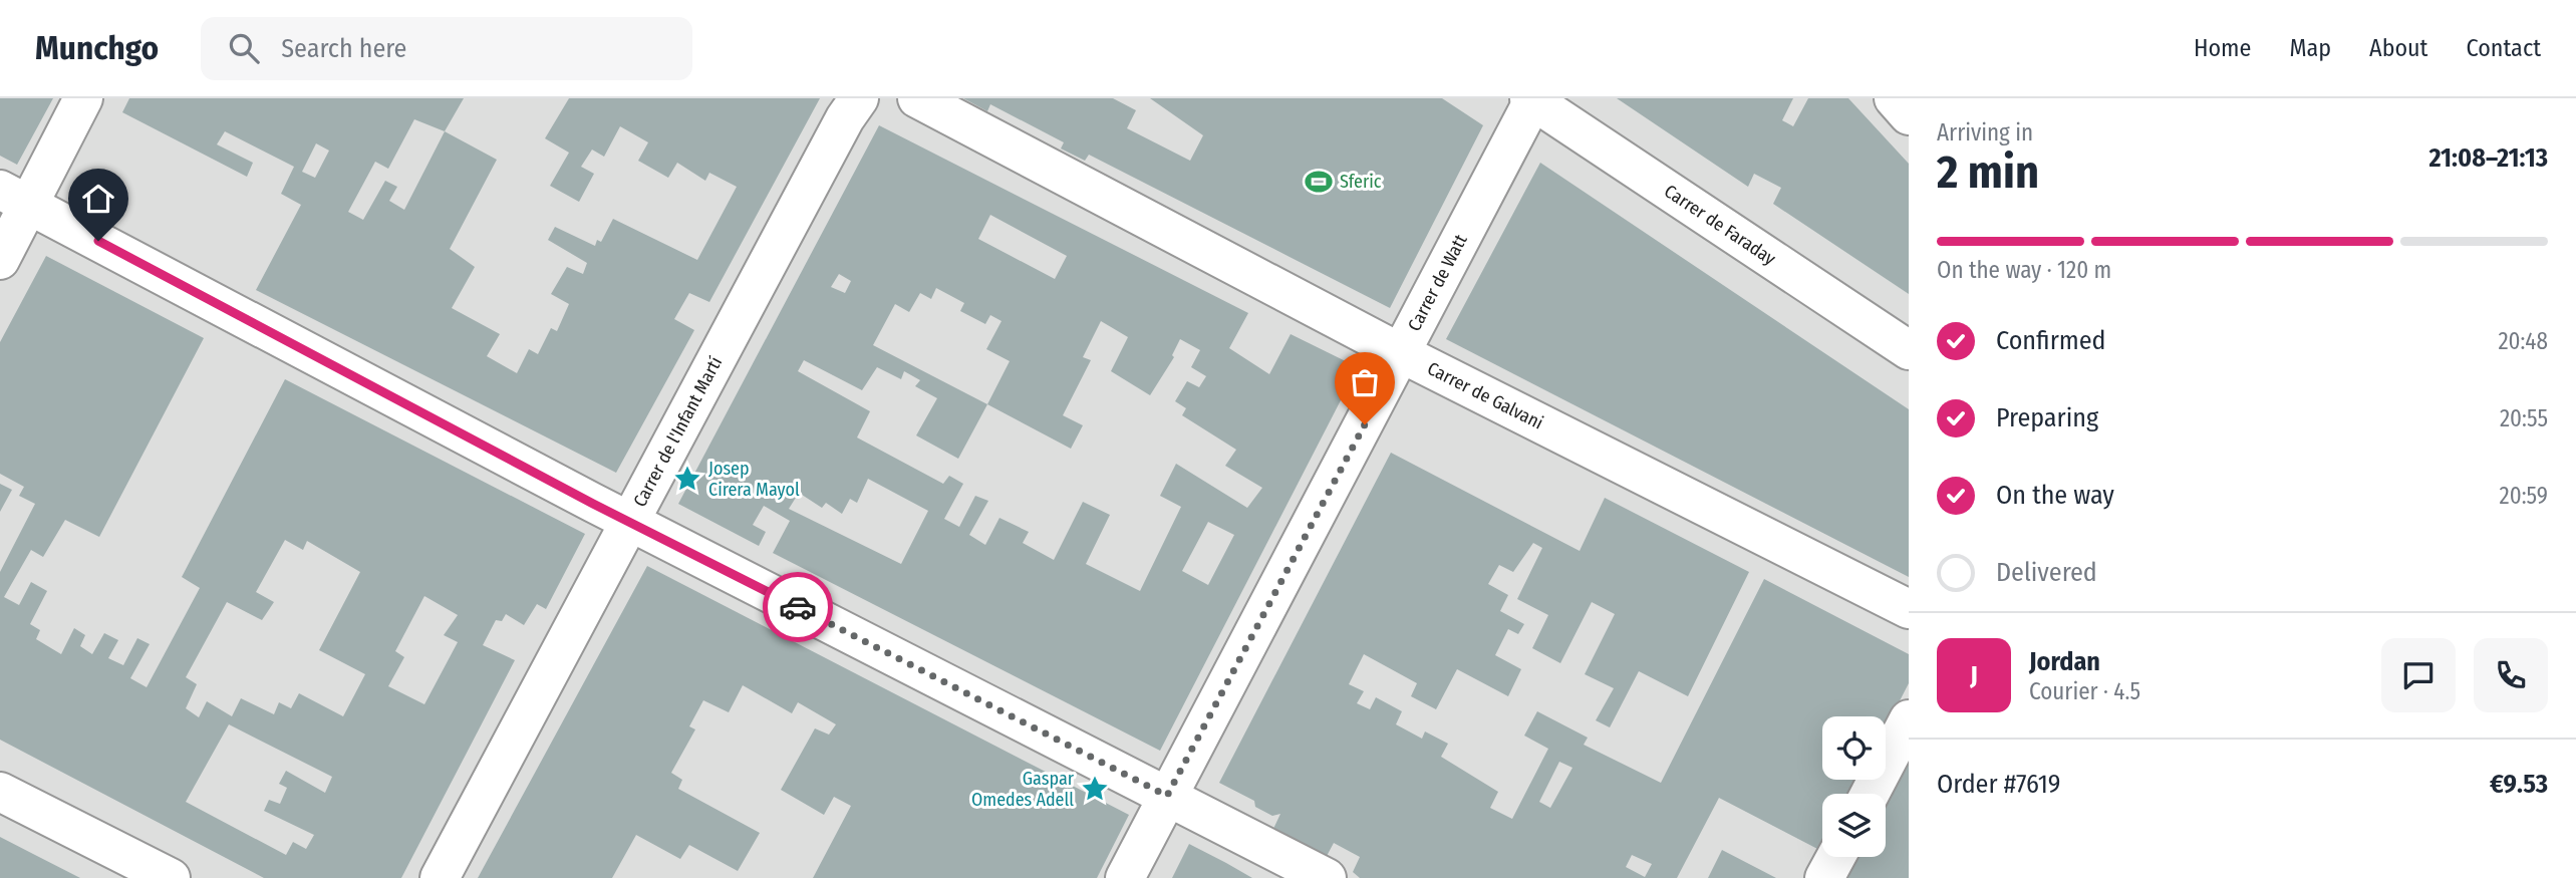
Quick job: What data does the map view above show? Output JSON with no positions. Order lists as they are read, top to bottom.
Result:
{
  "streets": {
    "street": [
      "Carrer de Faraday",
      "Carrer de Watt",
      "Carrer de Galvani",
      "Carrer de l'Infant Martí"
    ]
  },
  "crossings": [
    ["Carrer de Faraday", "Carrer de Watt"],
    ["Carrer de Watt", "Carrer de Galvani"]
  ],
  "places": {
    "sports": ["Sferic"],
    "place": ["Josep Cirera Mayol", "Gaspar Omedes Adell"]
  },
  "page": {
    "header": "Munchgo",
    "search": "Search here",
    "nav": [
      "Home",
      "Map",
      "About",
      "Contact"
    ],
    "heading": ["2 min", "Arriving in", "21:08–21:13"],
    "panel": [
      "Jordan",
      "Courier · 4.5",
      "Order #7619",
      "€9.53"
    ],
    "bar": "On the way · 120 m",
    "list": [
      ["Confirmed", "20:48"],
      ["Preparing", "20:55"],
      ["On the way", "20:59"],
      "Delivered"
    ],
    "round": "J"
  }
}
